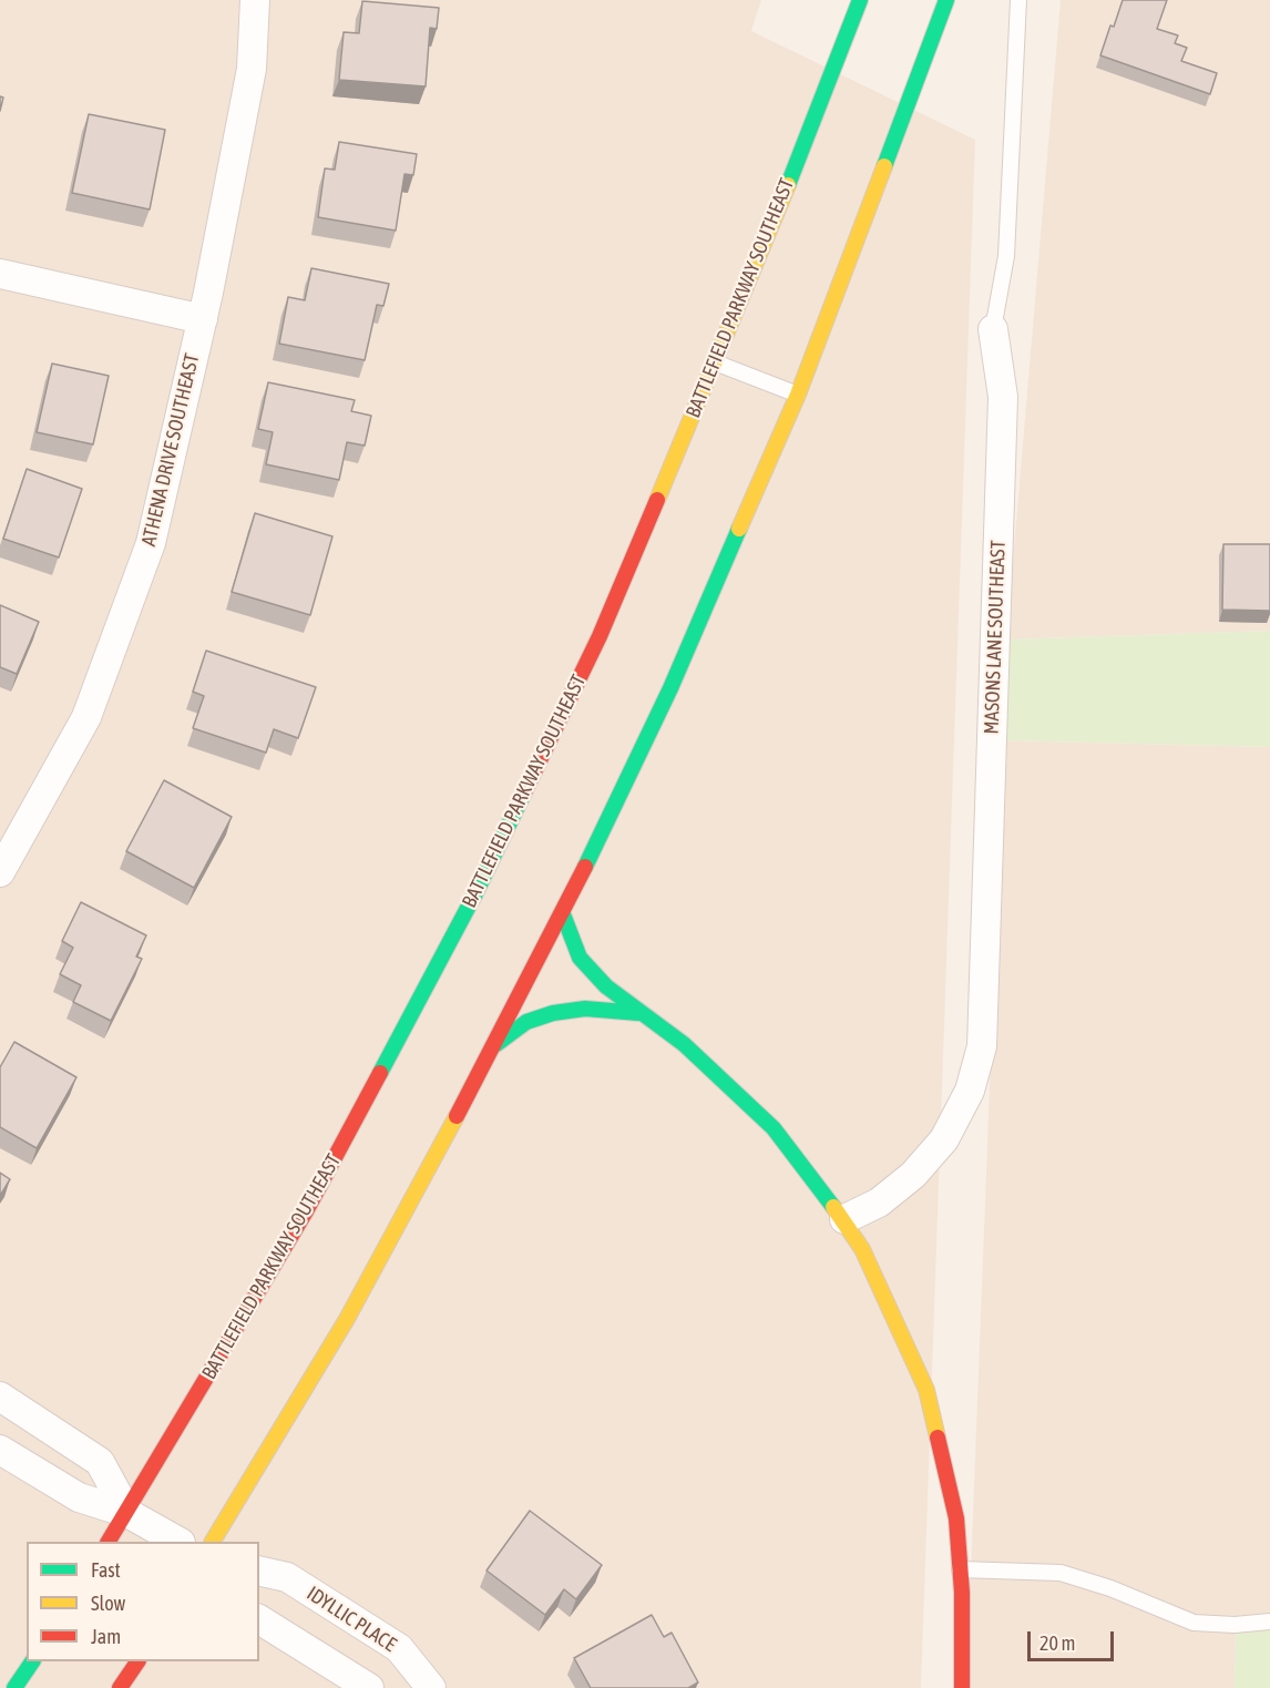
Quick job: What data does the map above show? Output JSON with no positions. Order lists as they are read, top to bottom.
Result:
{
  "streets": {
    "main road": ["BATTLEFIELD PARKWAY SOUTHEAST"],
    "street": ["ATHENA DRIVE SOUTHEAST", "MASONS LANE SOUTHEAST", "IDYLLIC PLACE"]
  },
  "legend": ["Fast", "Slow", "Jam"],
  "scale_bar": "20 m"
}
